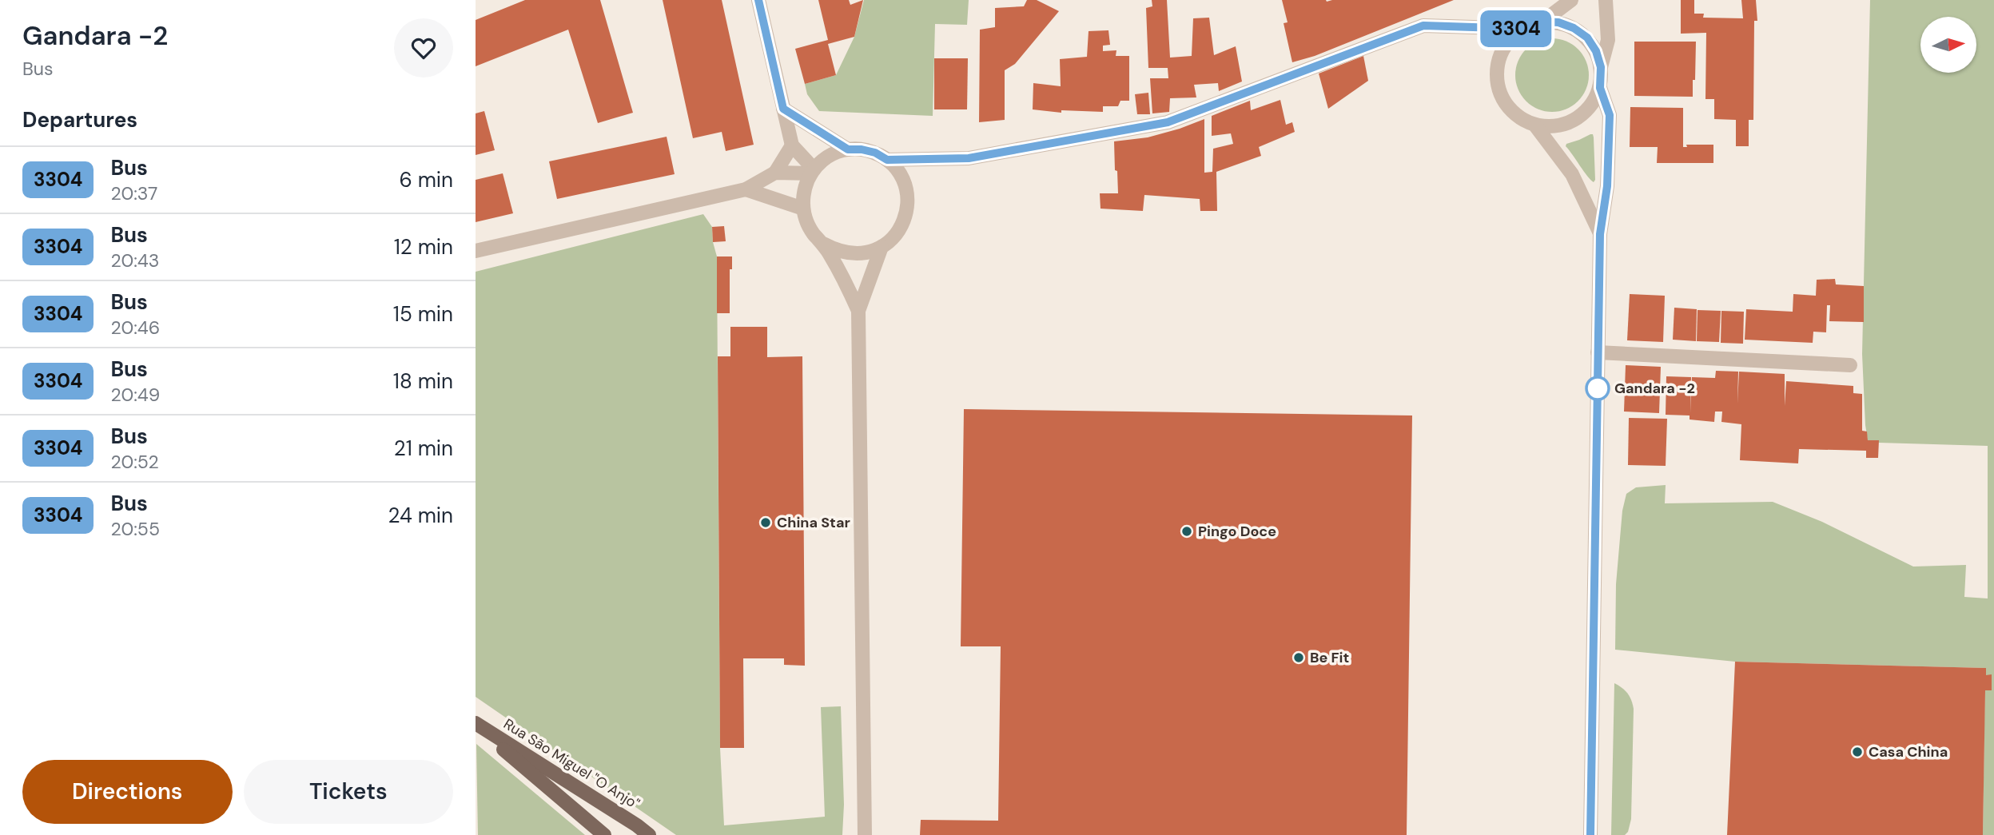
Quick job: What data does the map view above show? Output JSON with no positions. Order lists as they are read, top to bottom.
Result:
{
  "streets": {
    "main road": ["Rua São Miguel \"O Anjo\""]
  },
  "places": [
    "Gandara -2",
    "China Star",
    "Pingo Doce",
    "Be Fit",
    "Casa China"
  ],
  "lines": ["bus line 3304"],
  "north": "right",
  "page": {
    "heading": [
      ["Gandara -2", "Bus"],
      "Departures"
    ],
    "on_map": "3304",
    "list": [
      {
        "mark": "3304",
        "name": "Bus",
        "note": "20:37",
        "value": "6 min"
      },
      {
        "mark": "3304",
        "name": "Bus",
        "note": "20:43",
        "value": "12 min"
      },
      {
        "mark": "3304",
        "name": "Bus",
        "note": "20:46",
        "value": "15 min"
      },
      {
        "mark": "3304",
        "name": "Bus",
        "note": "20:49",
        "value": "18 min"
      },
      {
        "mark": "3304",
        "name": "Bus",
        "note": "20:52",
        "value": "21 min"
      },
      {
        "mark": "3304",
        "name": "Bus",
        "note": "20:55",
        "value": "24 min"
      }
    ],
    "buttons": ["Directions", "Tickets"]
  }
}
